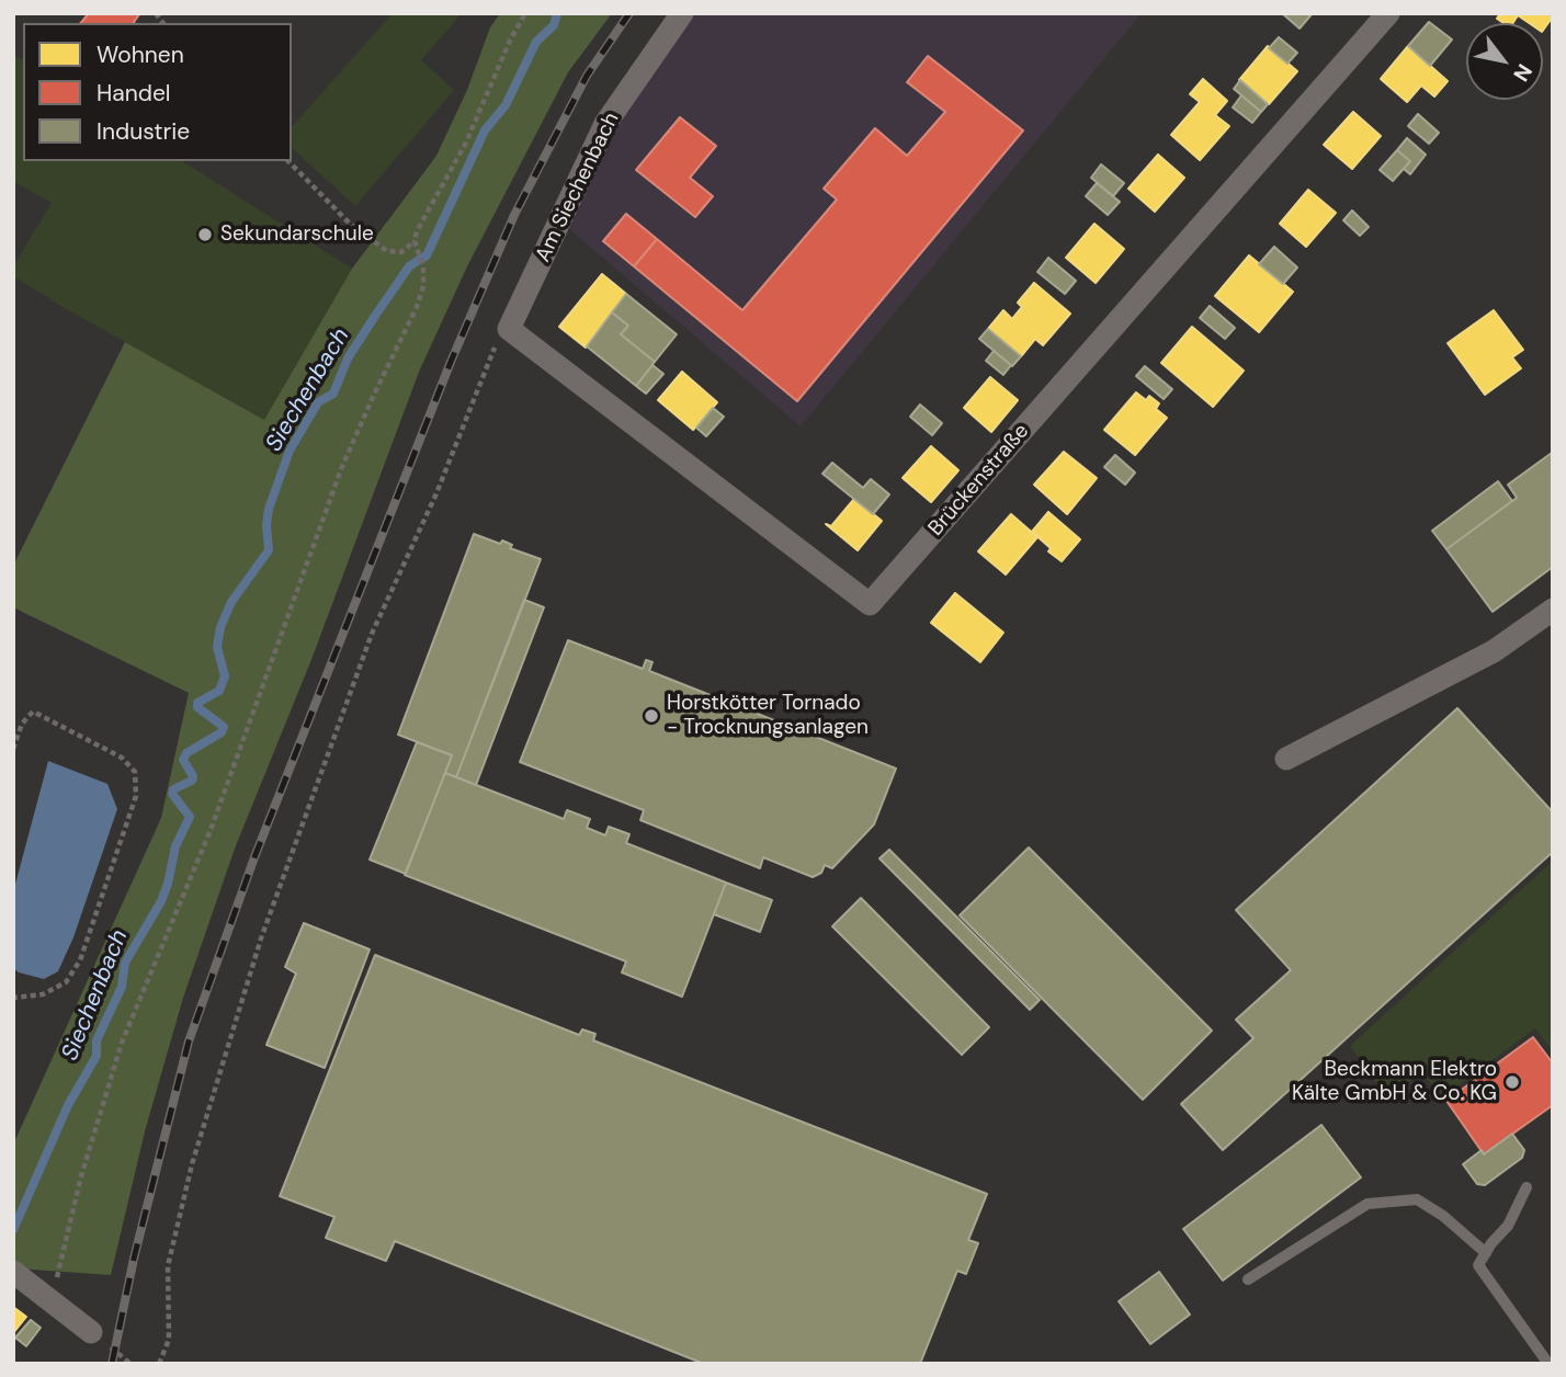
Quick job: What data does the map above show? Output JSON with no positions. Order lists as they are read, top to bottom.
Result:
{
  "streets": {
    "street": ["Am Siechenbach", "Brückenstraße"]
  },
  "crossings": [
    ["Am Siechenbach", "Brückenstraße"]
  ],
  "water": ["Siechenbach"],
  "places": ["Sekundarschule", "Horstkötter Tornado - Trocknungsanlagen", "Beckmann Elektro Kälte GmbH & Co. KG"],
  "legend": ["Wohnen", "Handel", "Industrie"],
  "north": "bottom right"
}
